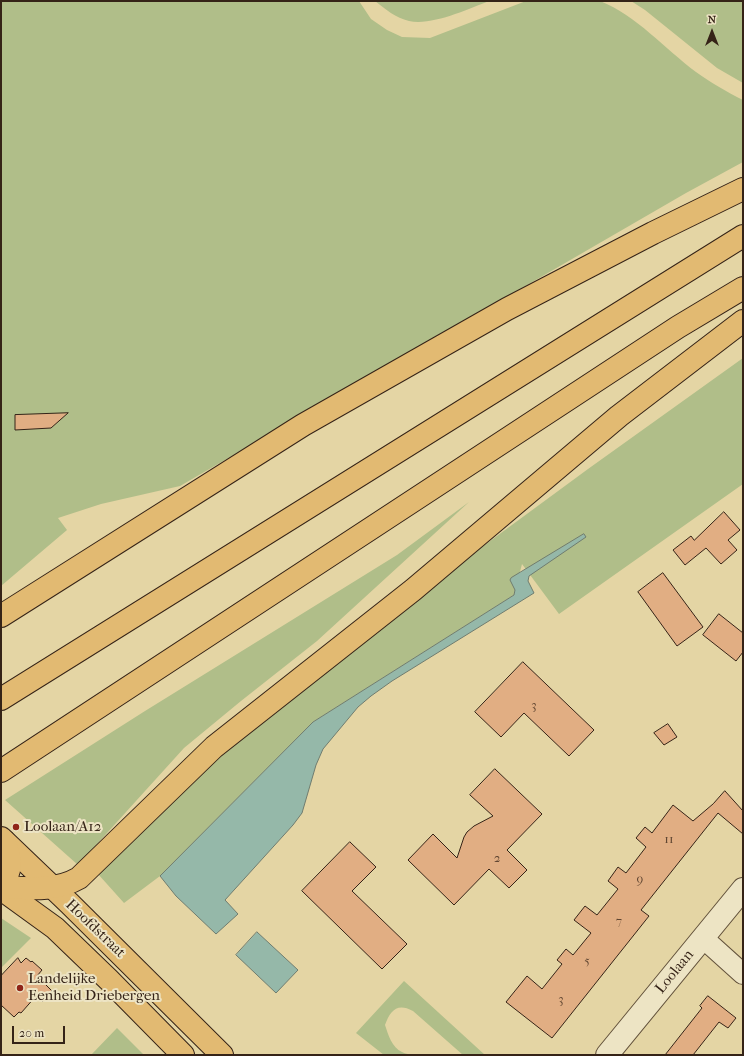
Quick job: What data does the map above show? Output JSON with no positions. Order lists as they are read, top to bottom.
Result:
{
  "streets": {
    "main road": ["Hoofdstraat"],
    "street": ["Loolaan"]
  },
  "places": ["Loolaan/A12", "Landelijke Eenheid Driebergen"],
  "house_numbers": [
    "3",
    "11",
    "2",
    "9",
    "7",
    "5",
    "3"
  ],
  "scale_bar": "20 m",
  "north": "top"
}
